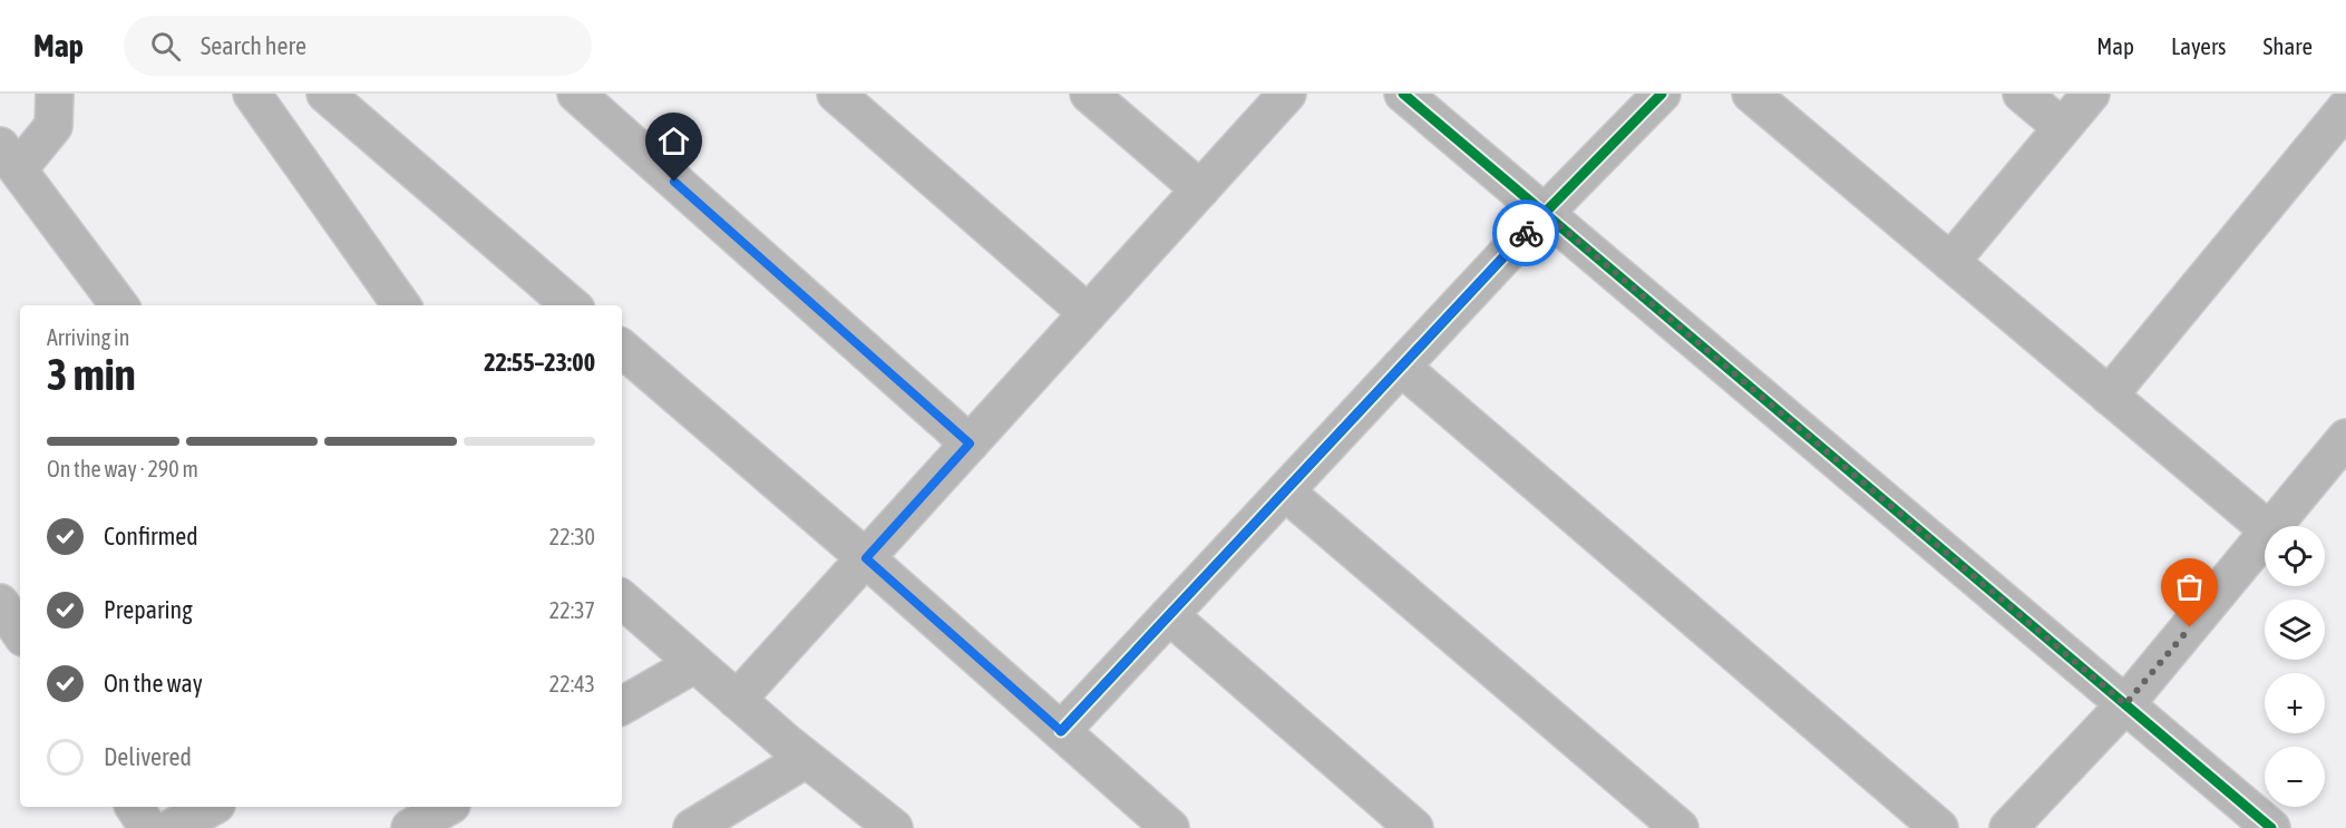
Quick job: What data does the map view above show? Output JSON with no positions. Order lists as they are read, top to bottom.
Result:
{
  "page": {
    "header": "Map",
    "search": "Search here",
    "nav": ["Map", "Layers", "Share"],
    "heading": ["3 min", "Arriving in", "22:55–23:00"],
    "bar": "On the way · 290 m",
    "list": [
      ["Confirmed", "22:30"],
      ["Preparing", "22:37"],
      ["On the way", "22:43"],
      "Delivered"
    ],
    "map_buttons": ["+", "−"]
  }
}
